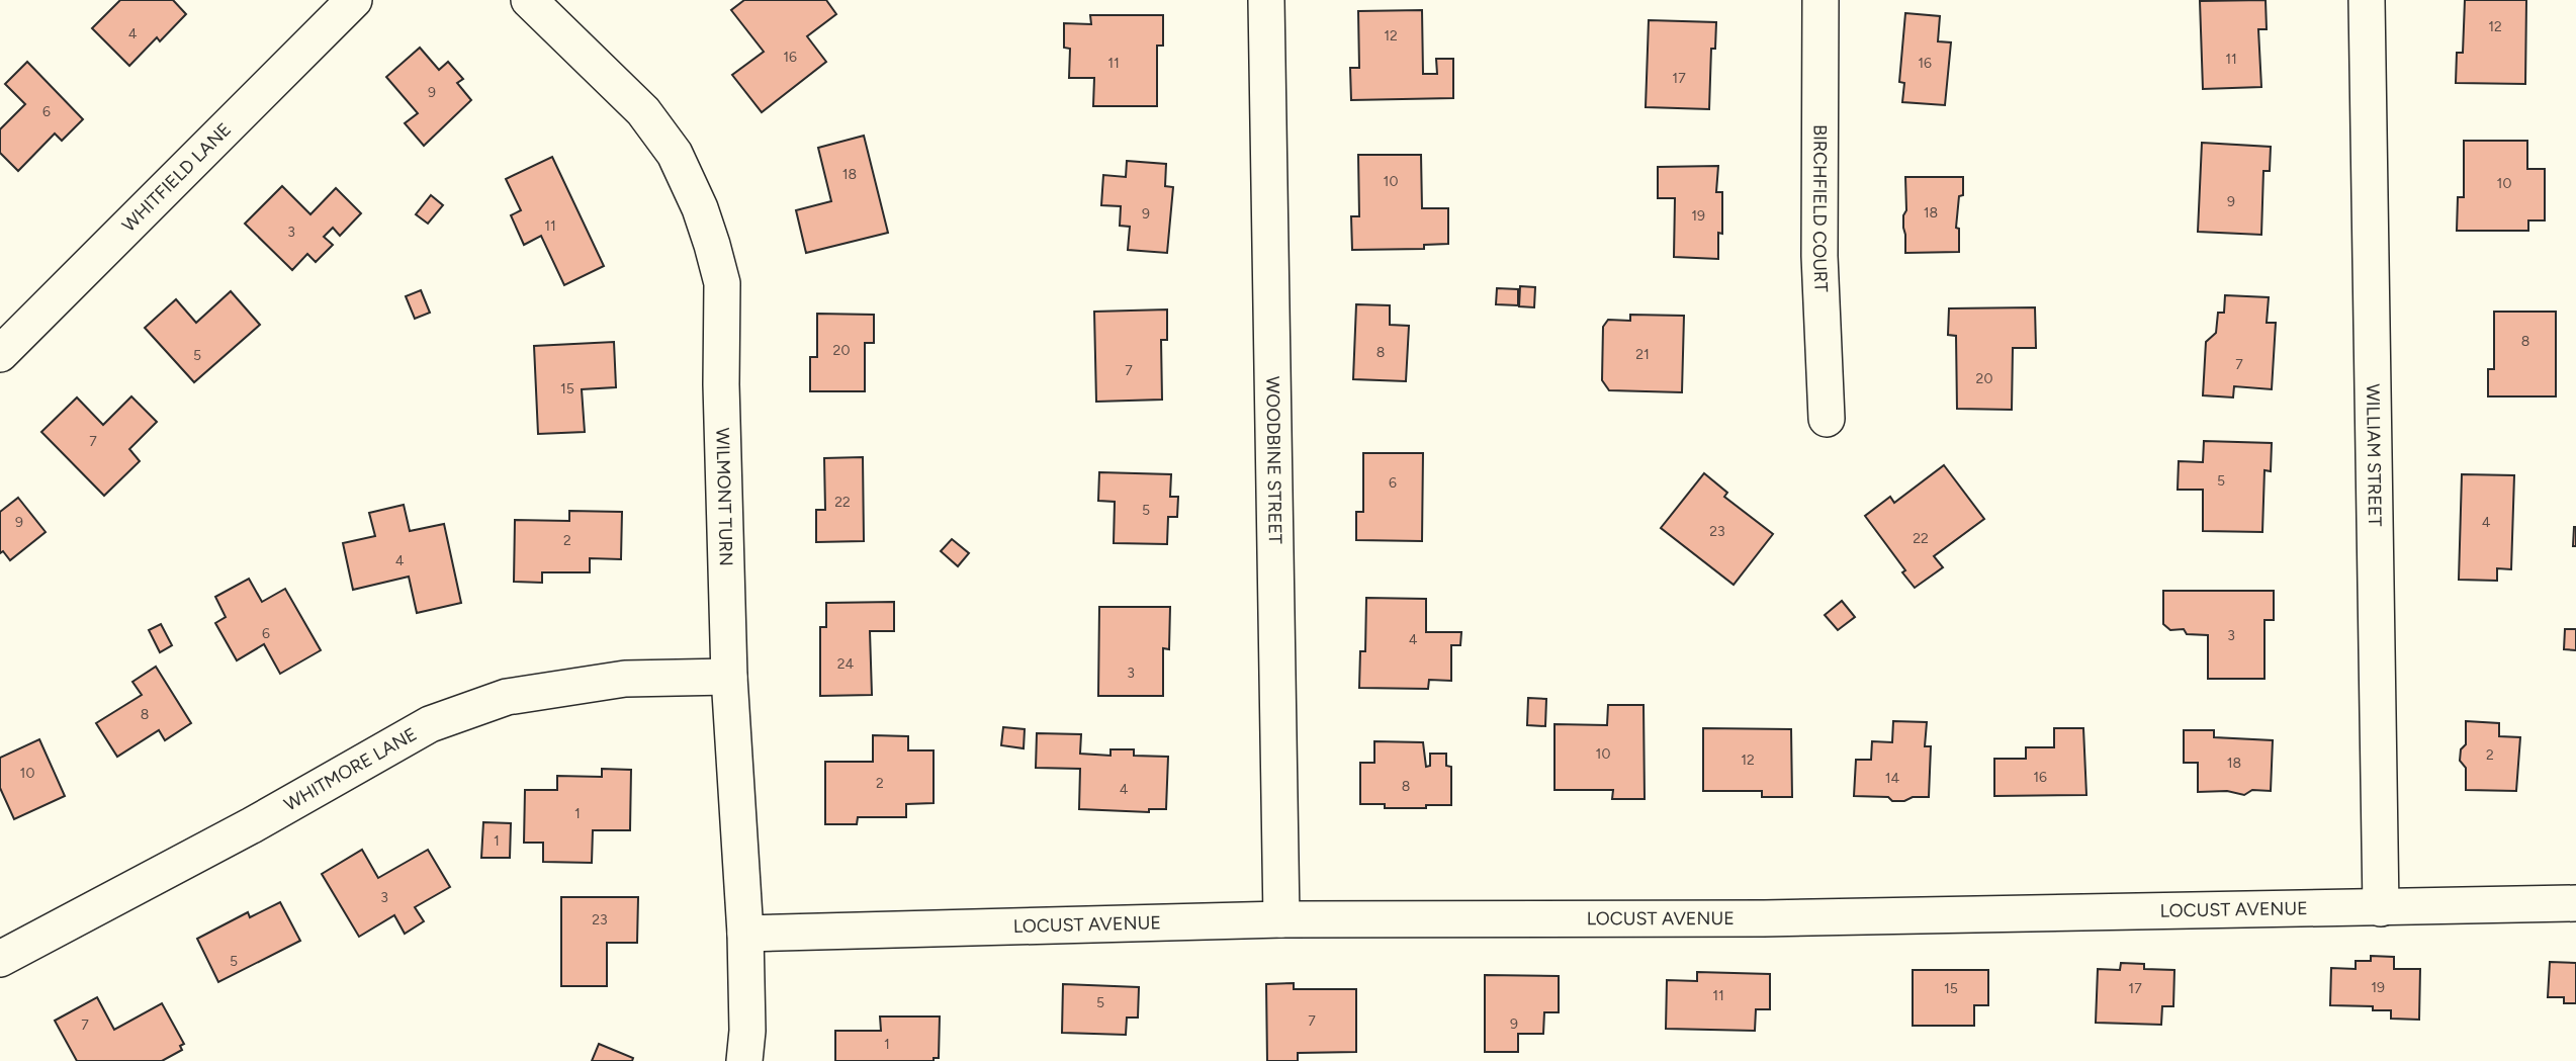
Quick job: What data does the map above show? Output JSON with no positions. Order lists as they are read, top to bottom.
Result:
{
  "streets": {
    "street": [
      "WHITFIELD LANE",
      "BIRCHFIELD COURT",
      "WILLIAM STREET",
      "WOODBINE STREET",
      "WILMONT TURN",
      "WHITMORE LANE",
      "LOCUST AVENUE"
    ]
  },
  "crossings": [
    ["WILLIAM STREET", "LOCUST AVENUE"],
    ["WOODBINE STREET", "LOCUST AVENUE"],
    ["WILMONT TURN", "WHITMORE LANE"],
    ["WILMONT TURN", "LOCUST AVENUE"]
  ],
  "house_numbers": [
    "12",
    "4",
    "12",
    "16",
    "11",
    "11",
    "16",
    "17",
    "9",
    "6",
    "18",
    "10",
    "10",
    "9",
    "18",
    "9",
    "19",
    "11",
    "3",
    "8",
    "20",
    "8",
    "21",
    "5",
    "7",
    "7",
    "20",
    "15",
    "7",
    "5",
    "6",
    "22",
    "5",
    "9",
    "4",
    "23",
    "22",
    "2",
    "4",
    "6",
    "3",
    "4",
    "24",
    "3",
    "8",
    "10",
    "2",
    "12",
    "18",
    "10",
    "16",
    "14",
    "2",
    "8",
    "4",
    "1",
    "1",
    "3",
    "23",
    "5",
    "19",
    "15",
    "17",
    "11",
    "5",
    "7",
    "9",
    "7",
    "1"
  ]
}
